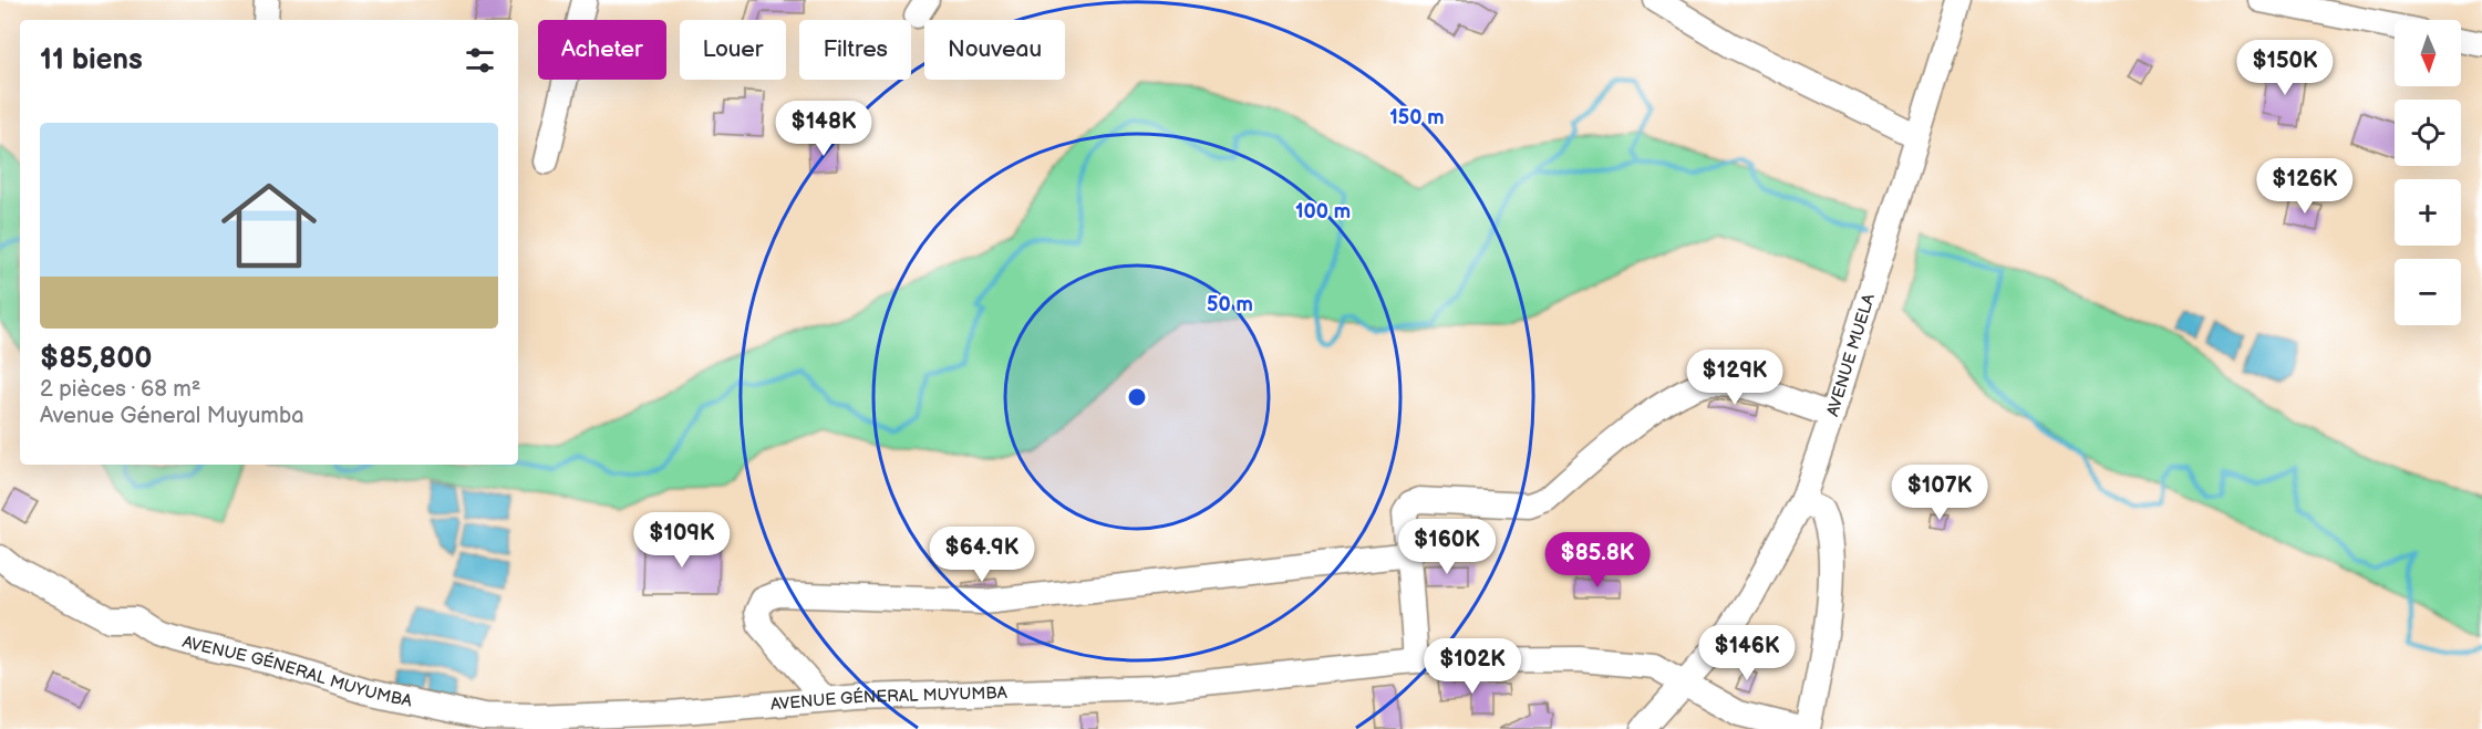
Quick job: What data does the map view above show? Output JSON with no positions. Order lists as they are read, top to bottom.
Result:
{
  "streets": {
    "street": ["AVENUE MUELA", "AVENUE GÉNERAL MUYUMBA"]
  },
  "crossings": [
    ["AVENUE MUELA", "AVENUE GÉNERAL MUYUMBA"]
  ],
  "north": "bottom",
  "page": {
    "map_buttons": ["+", "−"],
    "chip": [
      "Acheter",
      "Louer",
      "Filtres",
      "Nouveau"
    ],
    "heading": "11 biens",
    "price": [
      "$150K",
      "$148K",
      "$126K",
      "$129K",
      "$107K",
      "$109K",
      "$160K",
      "$64.9K",
      "$85.8K",
      "$146K",
      "$102K"
    ],
    "list": [
      {
        "name": "$85,800",
        "note": "2 pièces · 68 m² · Avenue Géneral Muyumba"
      }
    ]
  },
  "rings": ["150 m", "100 m", "50 m"]
}
